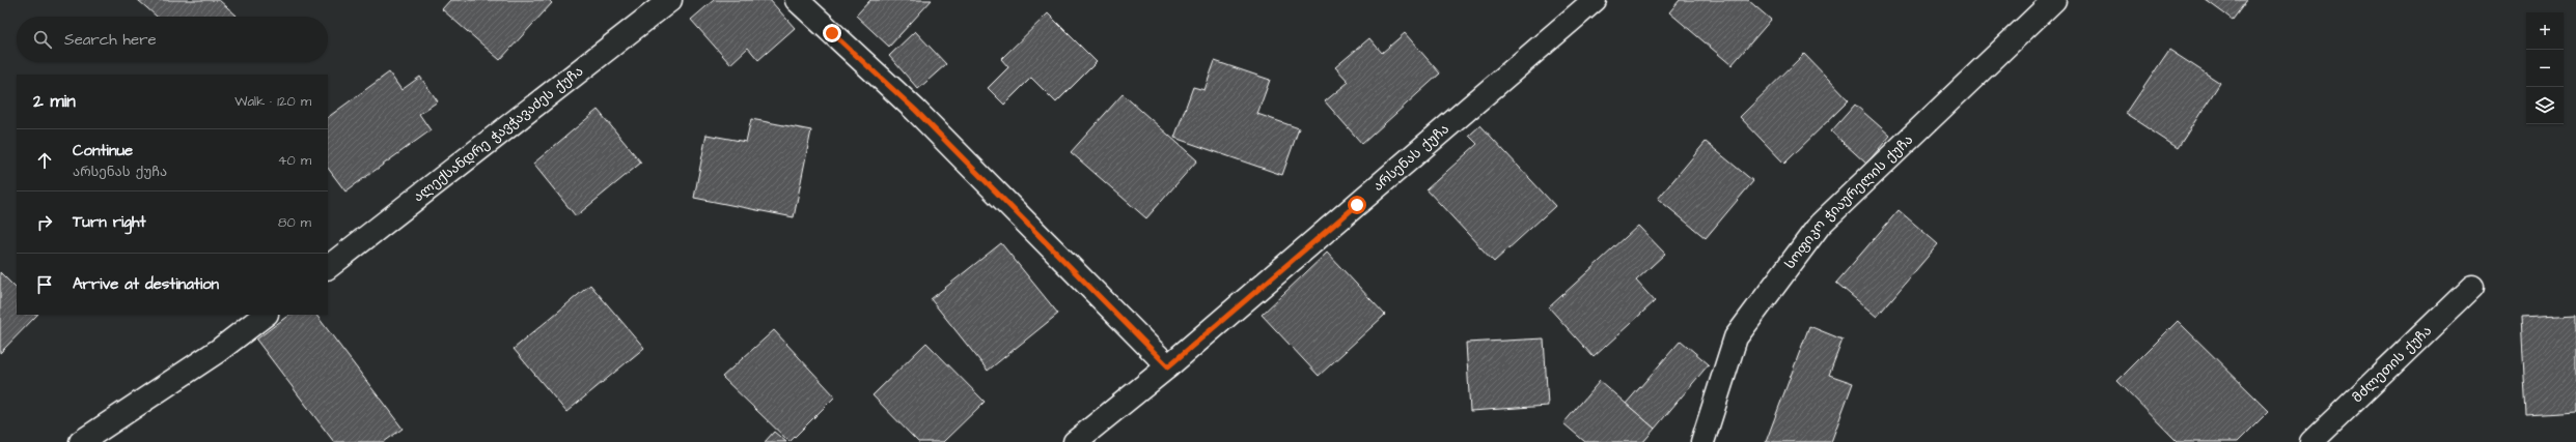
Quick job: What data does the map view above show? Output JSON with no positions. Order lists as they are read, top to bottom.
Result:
{
  "streets": {
    "street": [
      "ალექსანდრე ჭავჭავაძეს ქუჩა",
      "არსენას ქუჩა",
      "სოფიკო ჭიაურელის ქუჩა",
      "მძლეთის ქუჩა"
    ]
  },
  "page": {
    "map_buttons": ["+", "−"],
    "search": "Search here",
    "heading": ["2 min", "Walk · 120 m"],
    "list": [
      ["Continue", "არსენას ქუჩა", "40 m"],
      ["Turn right", "80 m"],
      "Arrive at destination"
    ]
  }
}
